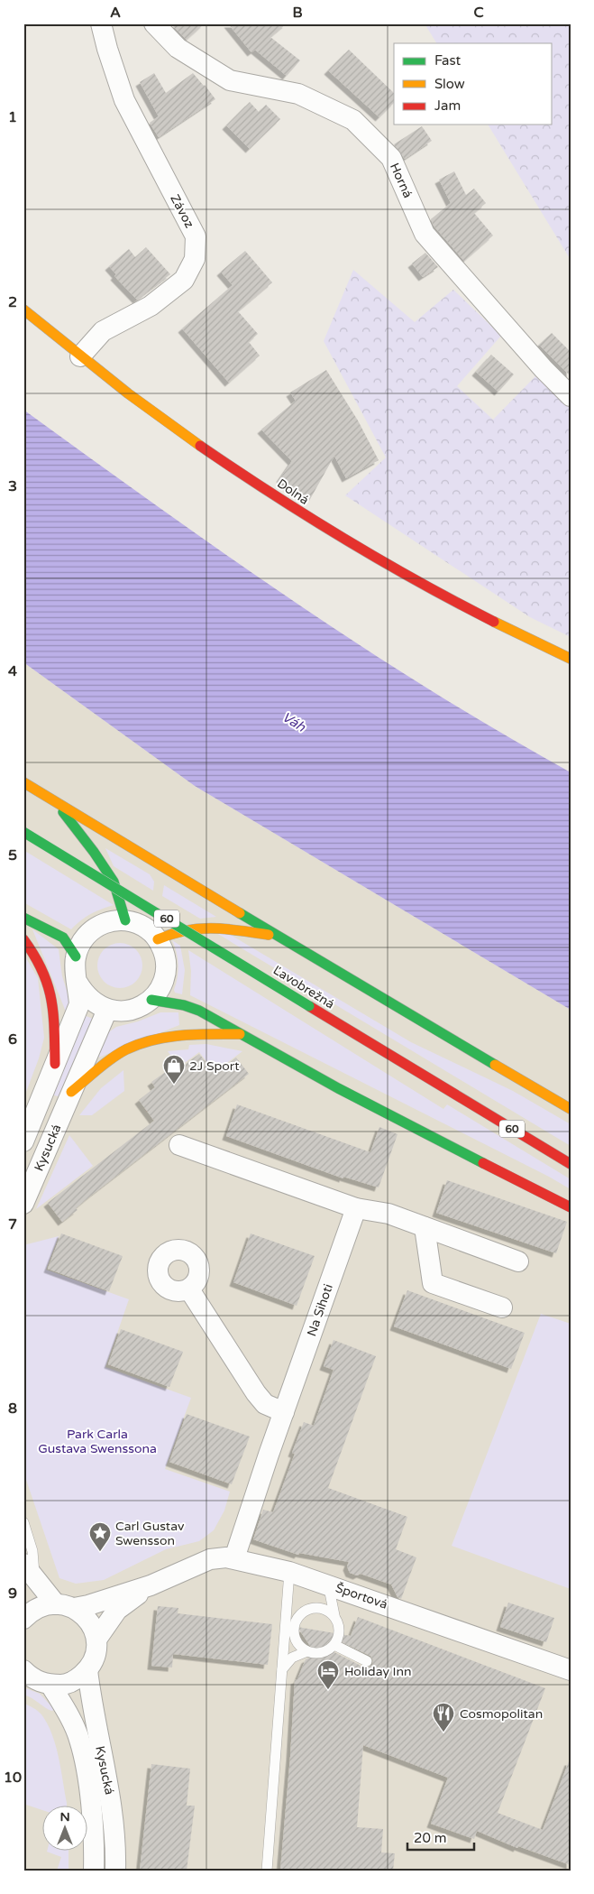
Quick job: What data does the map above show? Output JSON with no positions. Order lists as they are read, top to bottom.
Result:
{
  "streets": {
    "main road": ["Dolná", "60", "Ľavobrežná"],
    "street": [
      "Horná",
      "Závoz",
      "Kysucká",
      "Na Sihoti",
      "Športová"
    ]
  },
  "crossings": [
    ["Závoz", "Dolná"],
    ["Na Sihoti", "Športová"]
  ],
  "water": ["Váh"],
  "parks": ["Park Carla Gustava Swenssona"],
  "places": {
    "shop": ["2J Sport"],
    "place": ["Carl Gustav Swensson"],
    "hotel": ["Holiday Inn"],
    "restaurant": ["Cosmopolitan"]
  },
  "legend": ["Fast", "Slow", "Jam"],
  "scale_bar": "20 m",
  "north": "top",
  "grid": {
    "columns": ["A", "B", "C"],
    "rows": [
      "1",
      "2",
      "3",
      "4",
      "5",
      "6",
      "7",
      "8",
      "9",
      "10"
    ]
  }
}
